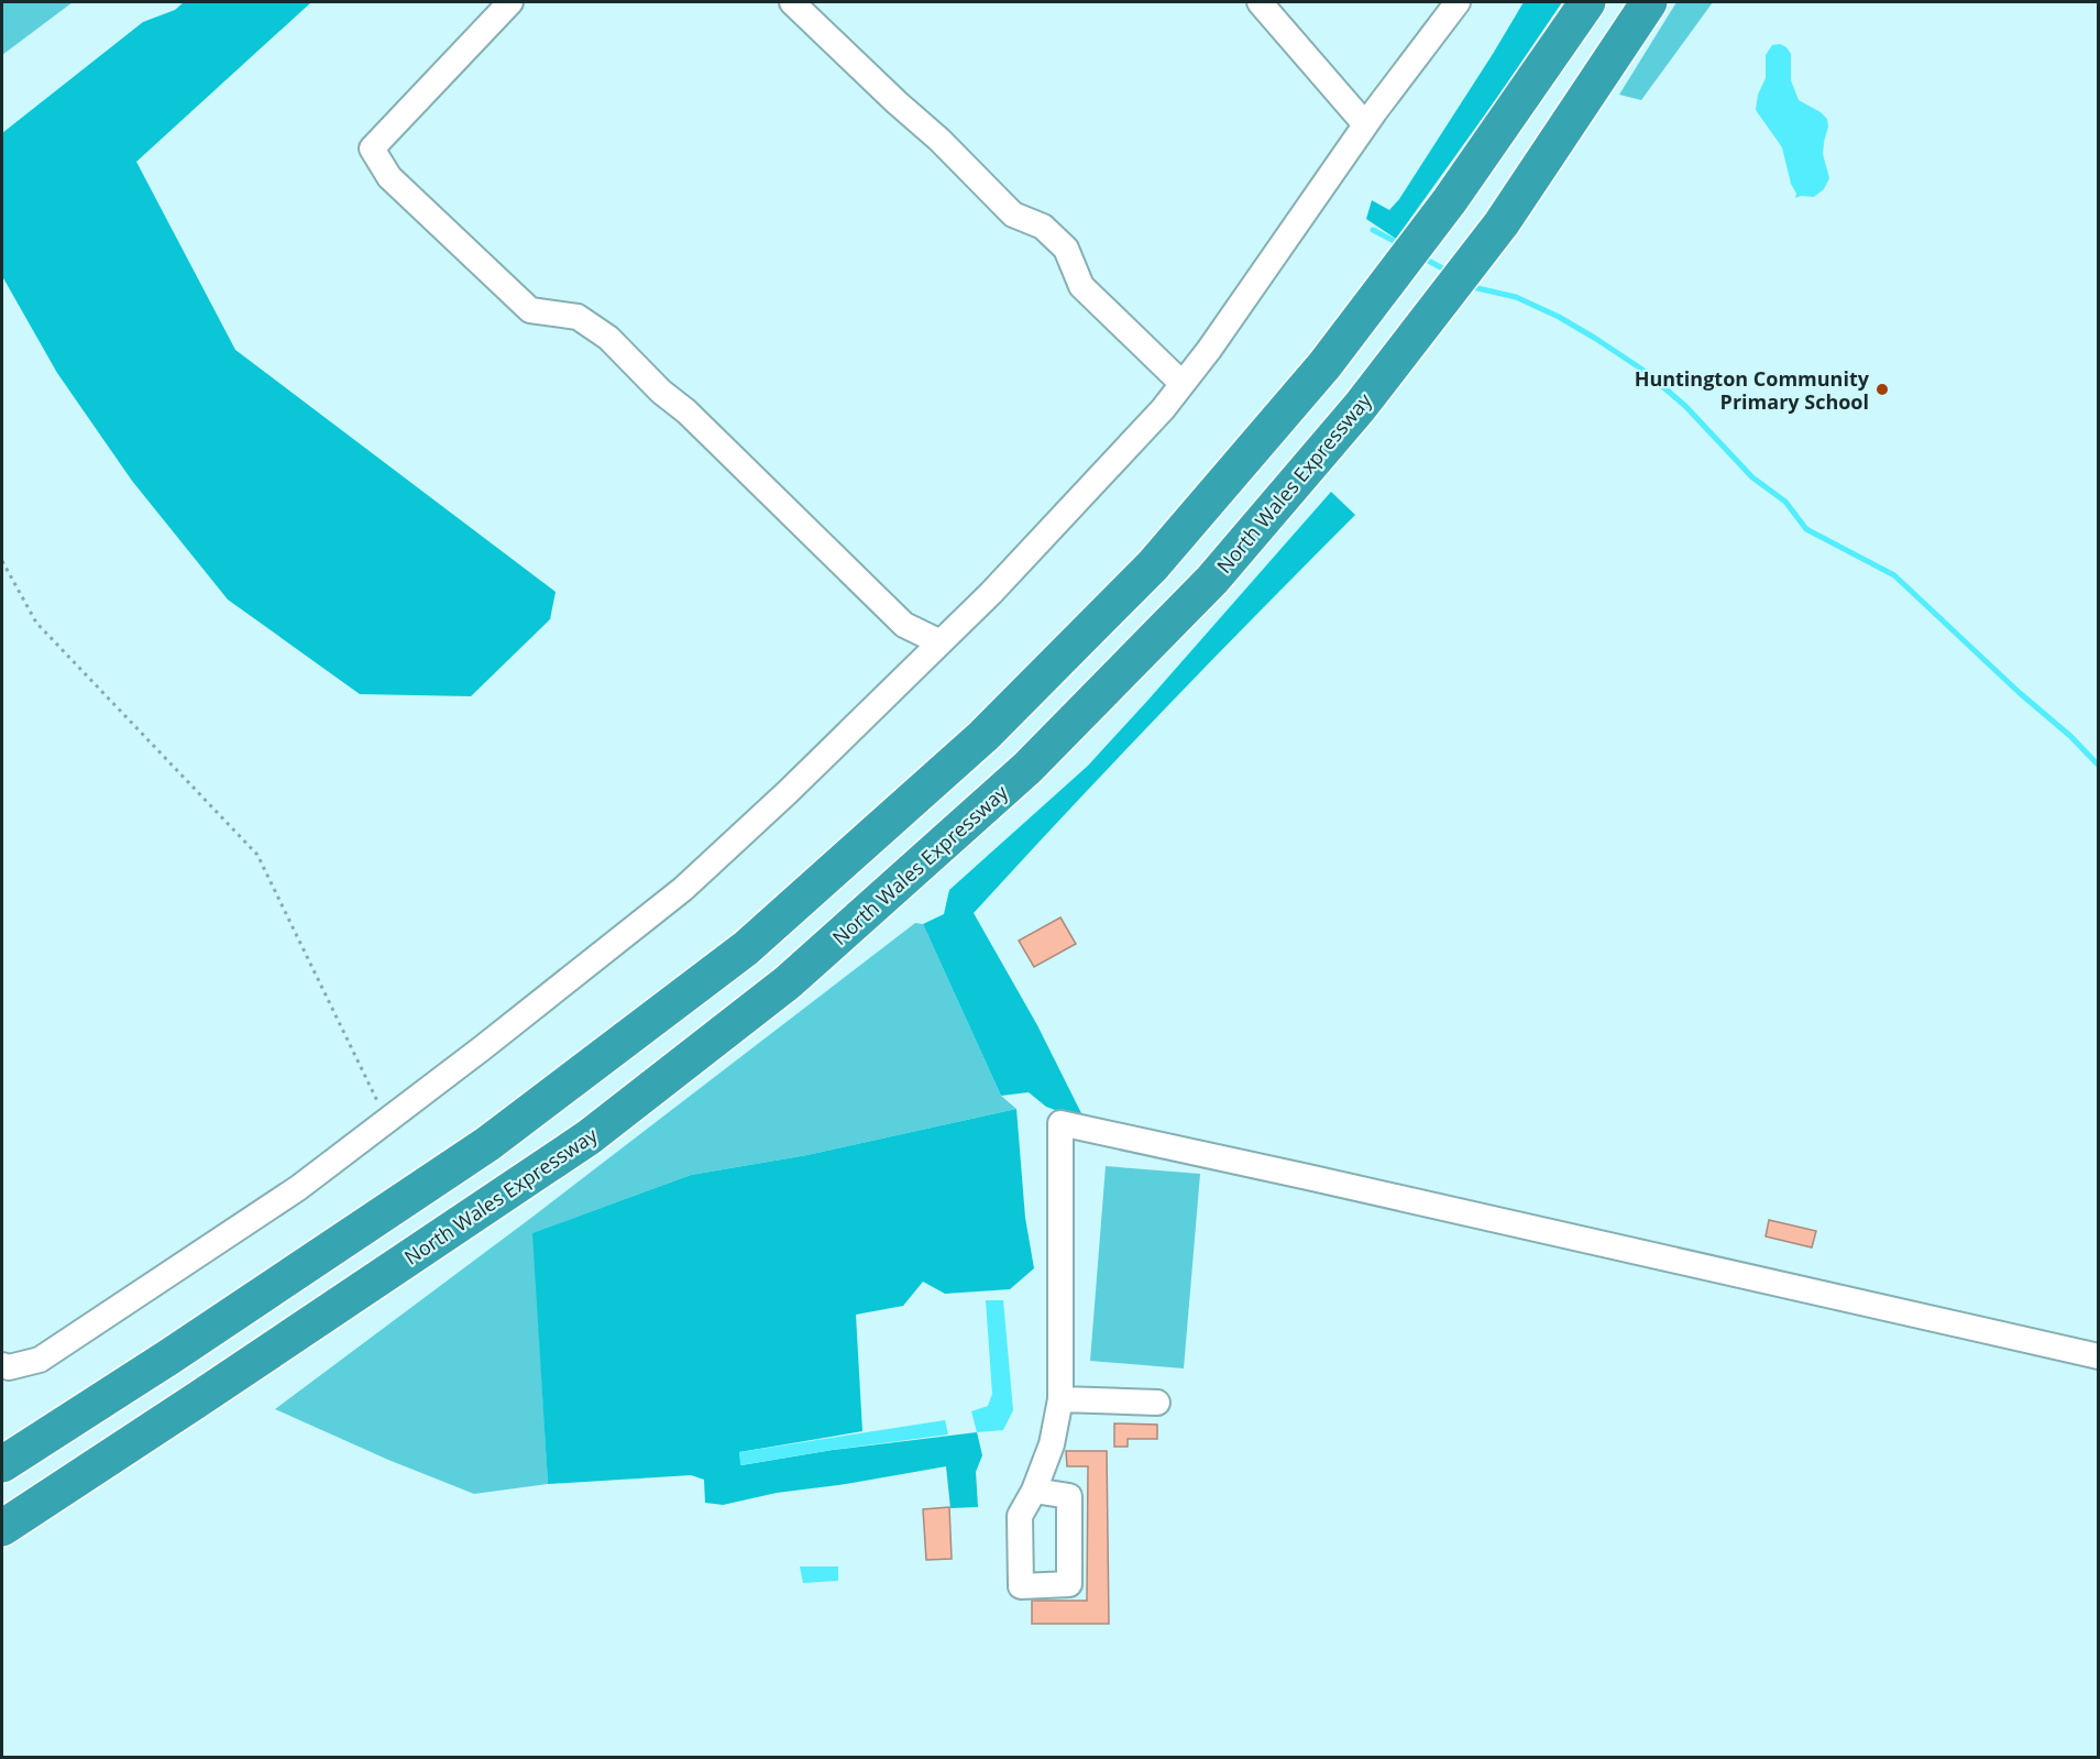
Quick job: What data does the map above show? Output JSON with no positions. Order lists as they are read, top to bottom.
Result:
{
  "streets": {
    "highway": ["North Wales Expressway"]
  },
  "places": ["Huntington Community Primary School"]
}
